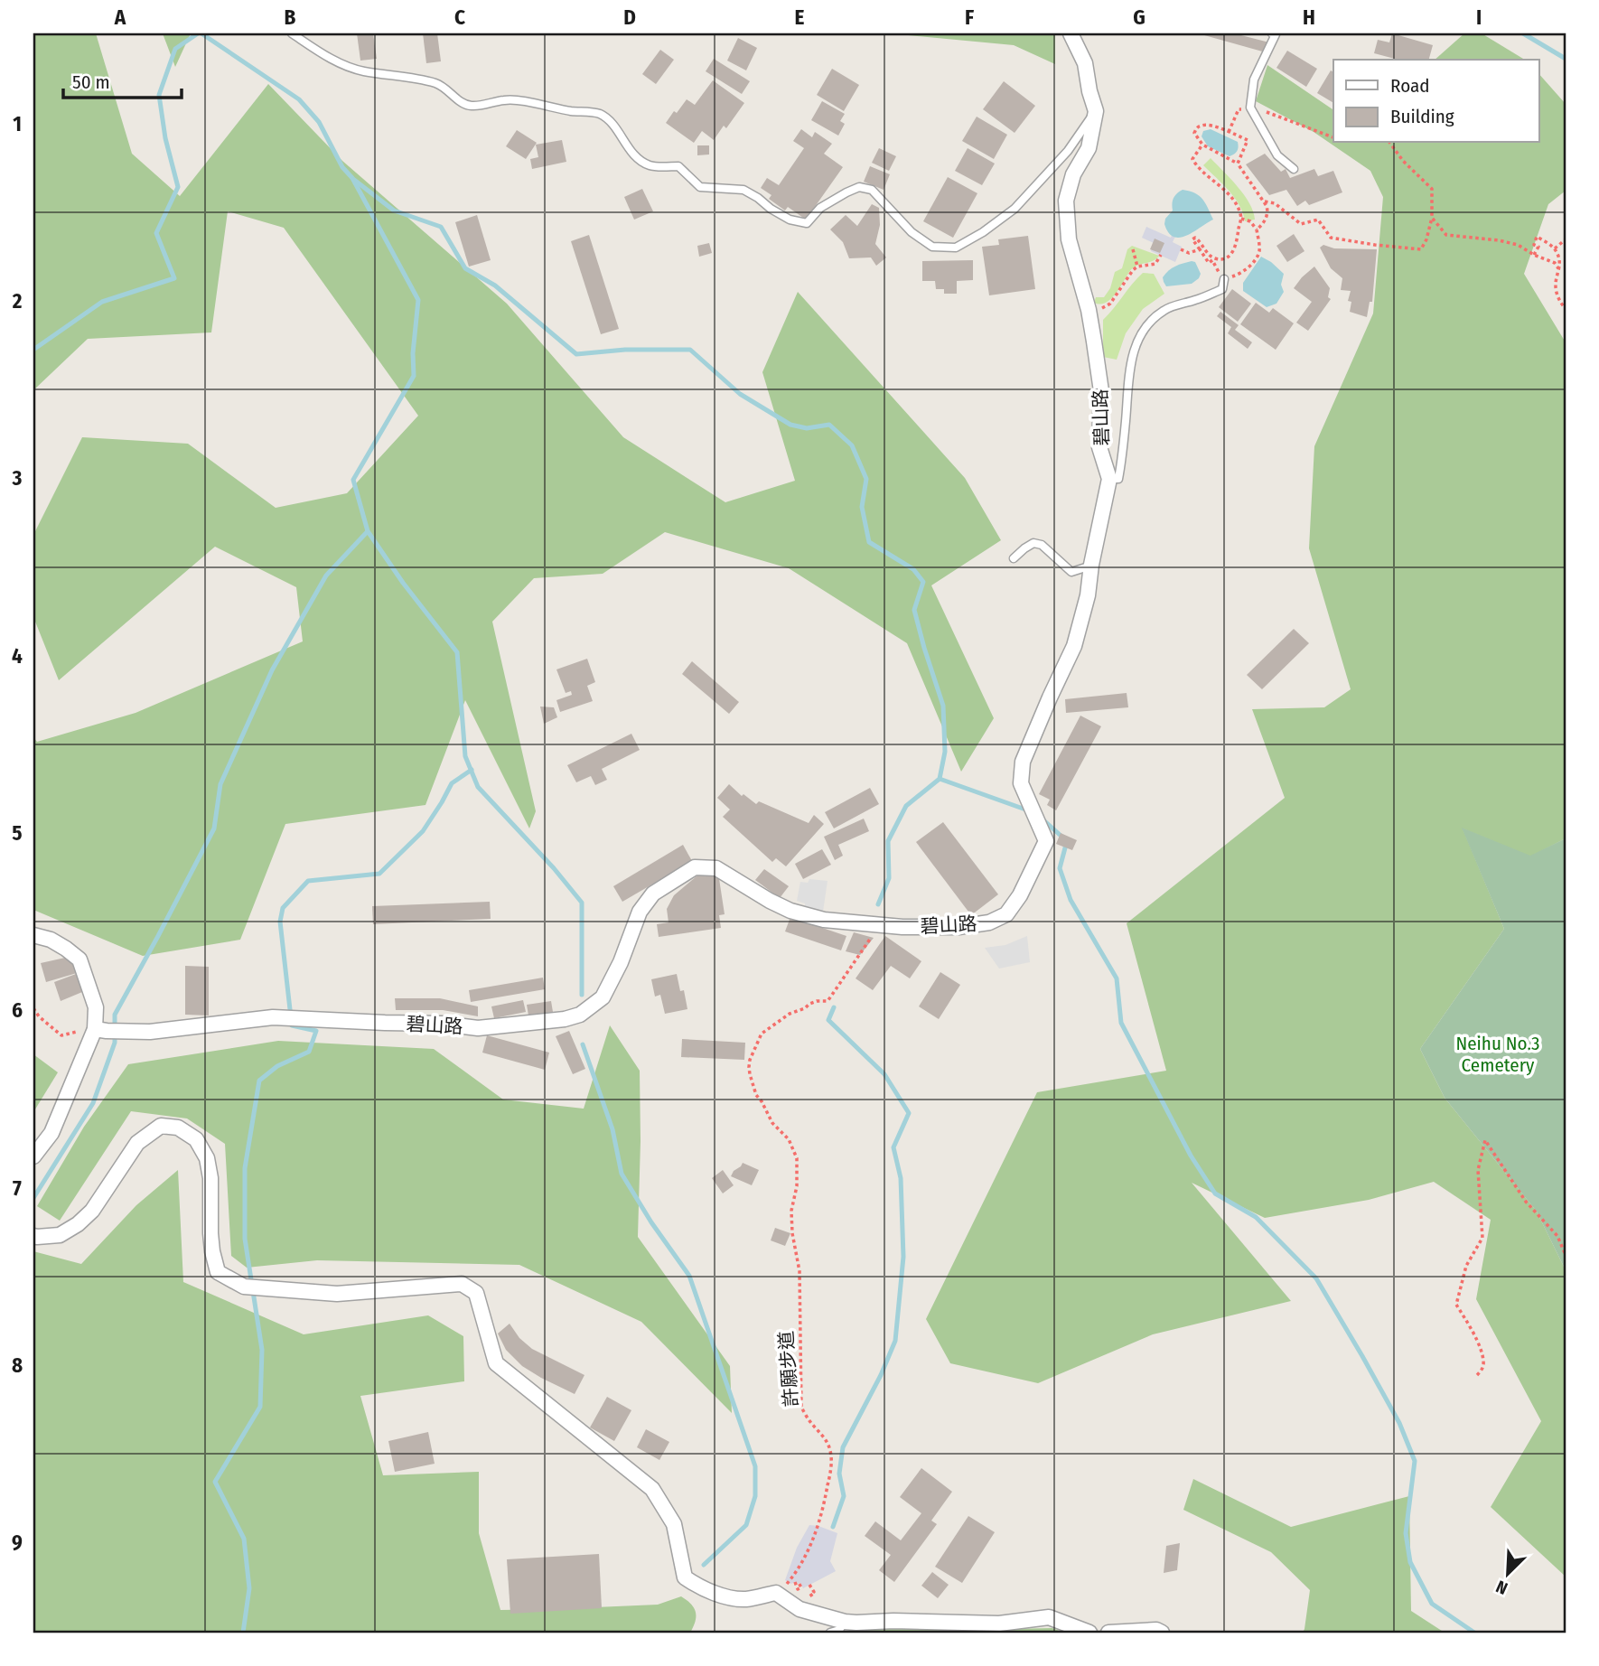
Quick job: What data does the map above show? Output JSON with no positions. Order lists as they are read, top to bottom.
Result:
{
  "streets": {
    "street": ["碧山路"],
    "path": ["許願步道"]
  },
  "crossings": [
    ["碧山路", "許願步道"]
  ],
  "parks": ["Neihu No.3 Cemetery"],
  "legend": ["Road", "Building"],
  "scale_bar": "50 m",
  "north": "bottom left",
  "grid": {
    "columns": [
      "A",
      "B",
      "C",
      "D",
      "E",
      "F",
      "G",
      "H",
      "I"
    ],
    "rows": [
      "1",
      "2",
      "3",
      "4",
      "5",
      "6",
      "7",
      "8",
      "9"
    ]
  }
}
